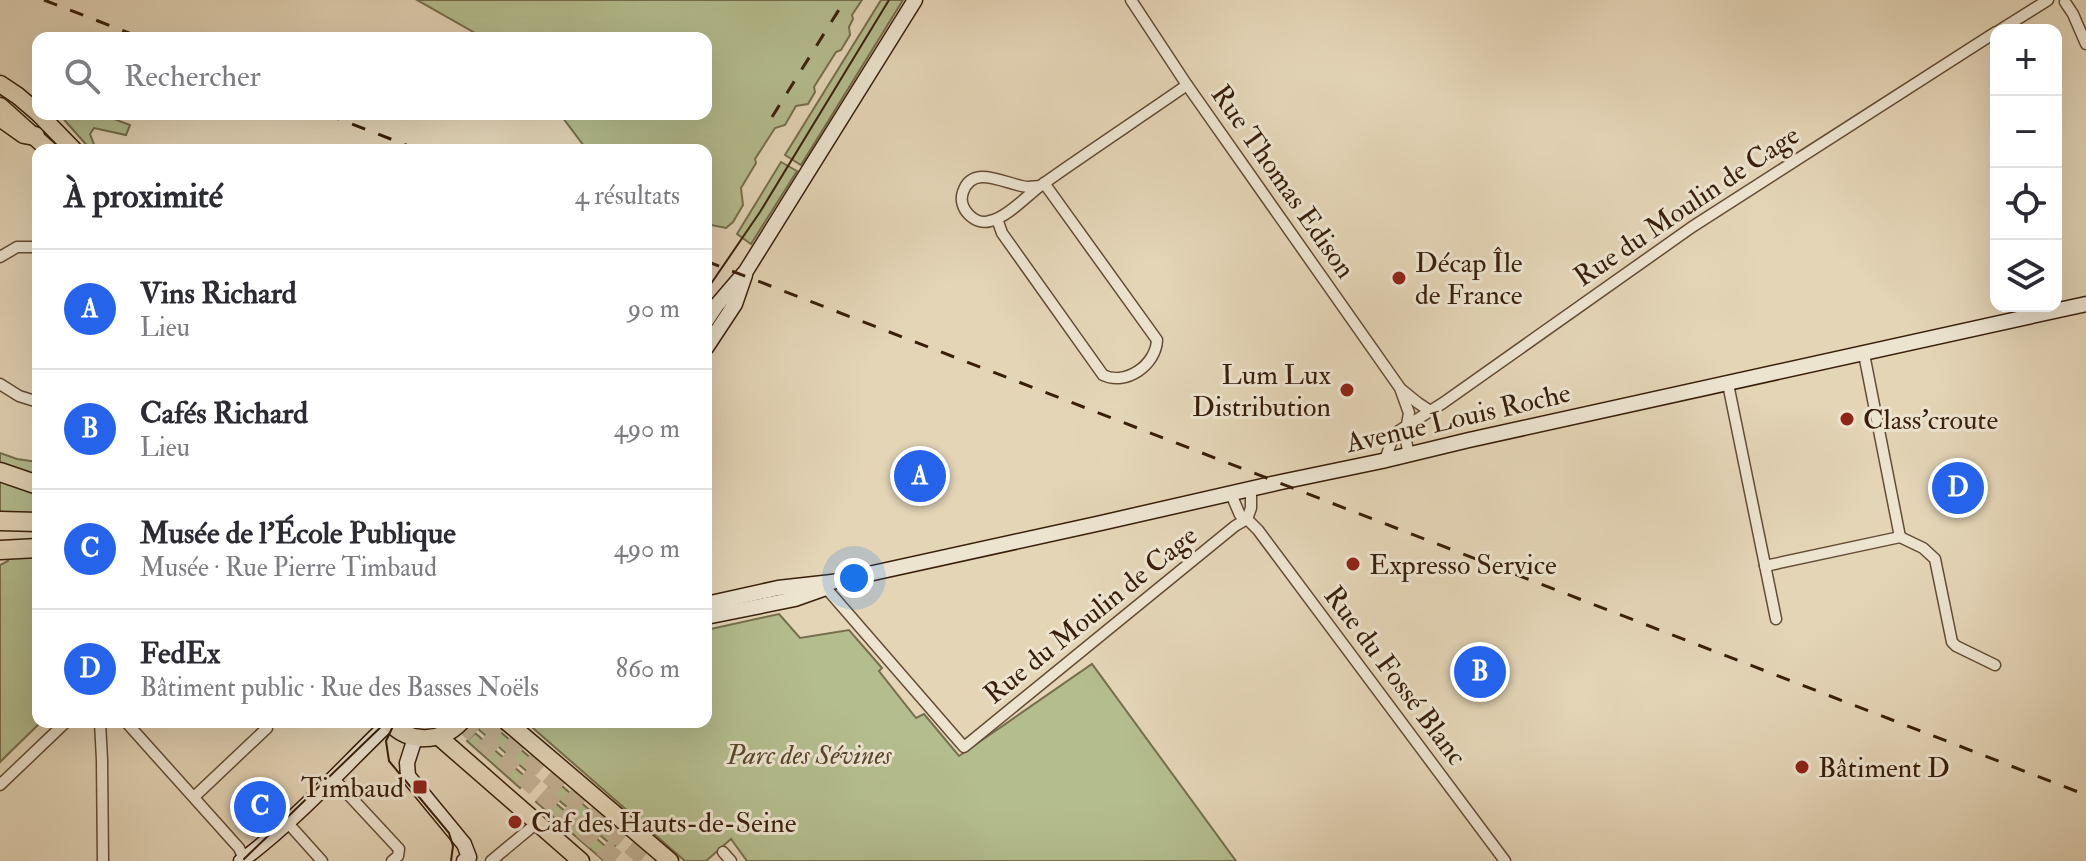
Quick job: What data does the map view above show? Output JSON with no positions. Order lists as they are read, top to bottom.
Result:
{
  "streets": {
    "main road": ["Avenue Louis Roche"],
    "street": ["Rue Thomas Edison", "Rue du Moulin de Cage", "Rue du Fossé Blanc"]
  },
  "crossings": [
    ["Rue Thomas Edison", "Rue du Moulin de Cage"],
    ["Rue du Moulin de Cage", "Avenue Louis Roche"],
    ["Rue du Moulin de Cage", "Rue du Fossé Blanc"],
    ["Avenue Louis Roche", "Rue du Fossé Blanc"]
  ],
  "parks": ["Parc des Sévines"],
  "places": {
    "other": [
      "Décap Île de France",
      "Lum Lux Distribution",
      "Class'croute",
      "Expresso Service",
      "Bâtiment D",
      "Caf des Hauts-de-Seine"
    ],
    "transit": ["Timbaud"]
  },
  "page": {
    "map_buttons": ["+", "−"],
    "search": "Rechercher",
    "heading": ["À proximité", "4 résultats"],
    "list": [
      {
        "mark": "A",
        "name": "Vins Richard",
        "note": "Lieu",
        "value": "90 m"
      },
      {
        "mark": "B",
        "name": "Cafés Richard",
        "note": "Lieu",
        "value": "490 m"
      },
      {
        "mark": "C",
        "name": "Musée de l'École Publique",
        "note": "Musée · Rue Pierre Timbaud",
        "value": "490 m"
      },
      {
        "mark": "D",
        "name": "FedEx",
        "note": "Bâtiment public · Rue des Basses Noëls",
        "value": "860 m"
      }
    ],
    "pins": [
      "A",
      "D",
      "B",
      "C"
    ]
  }
}
